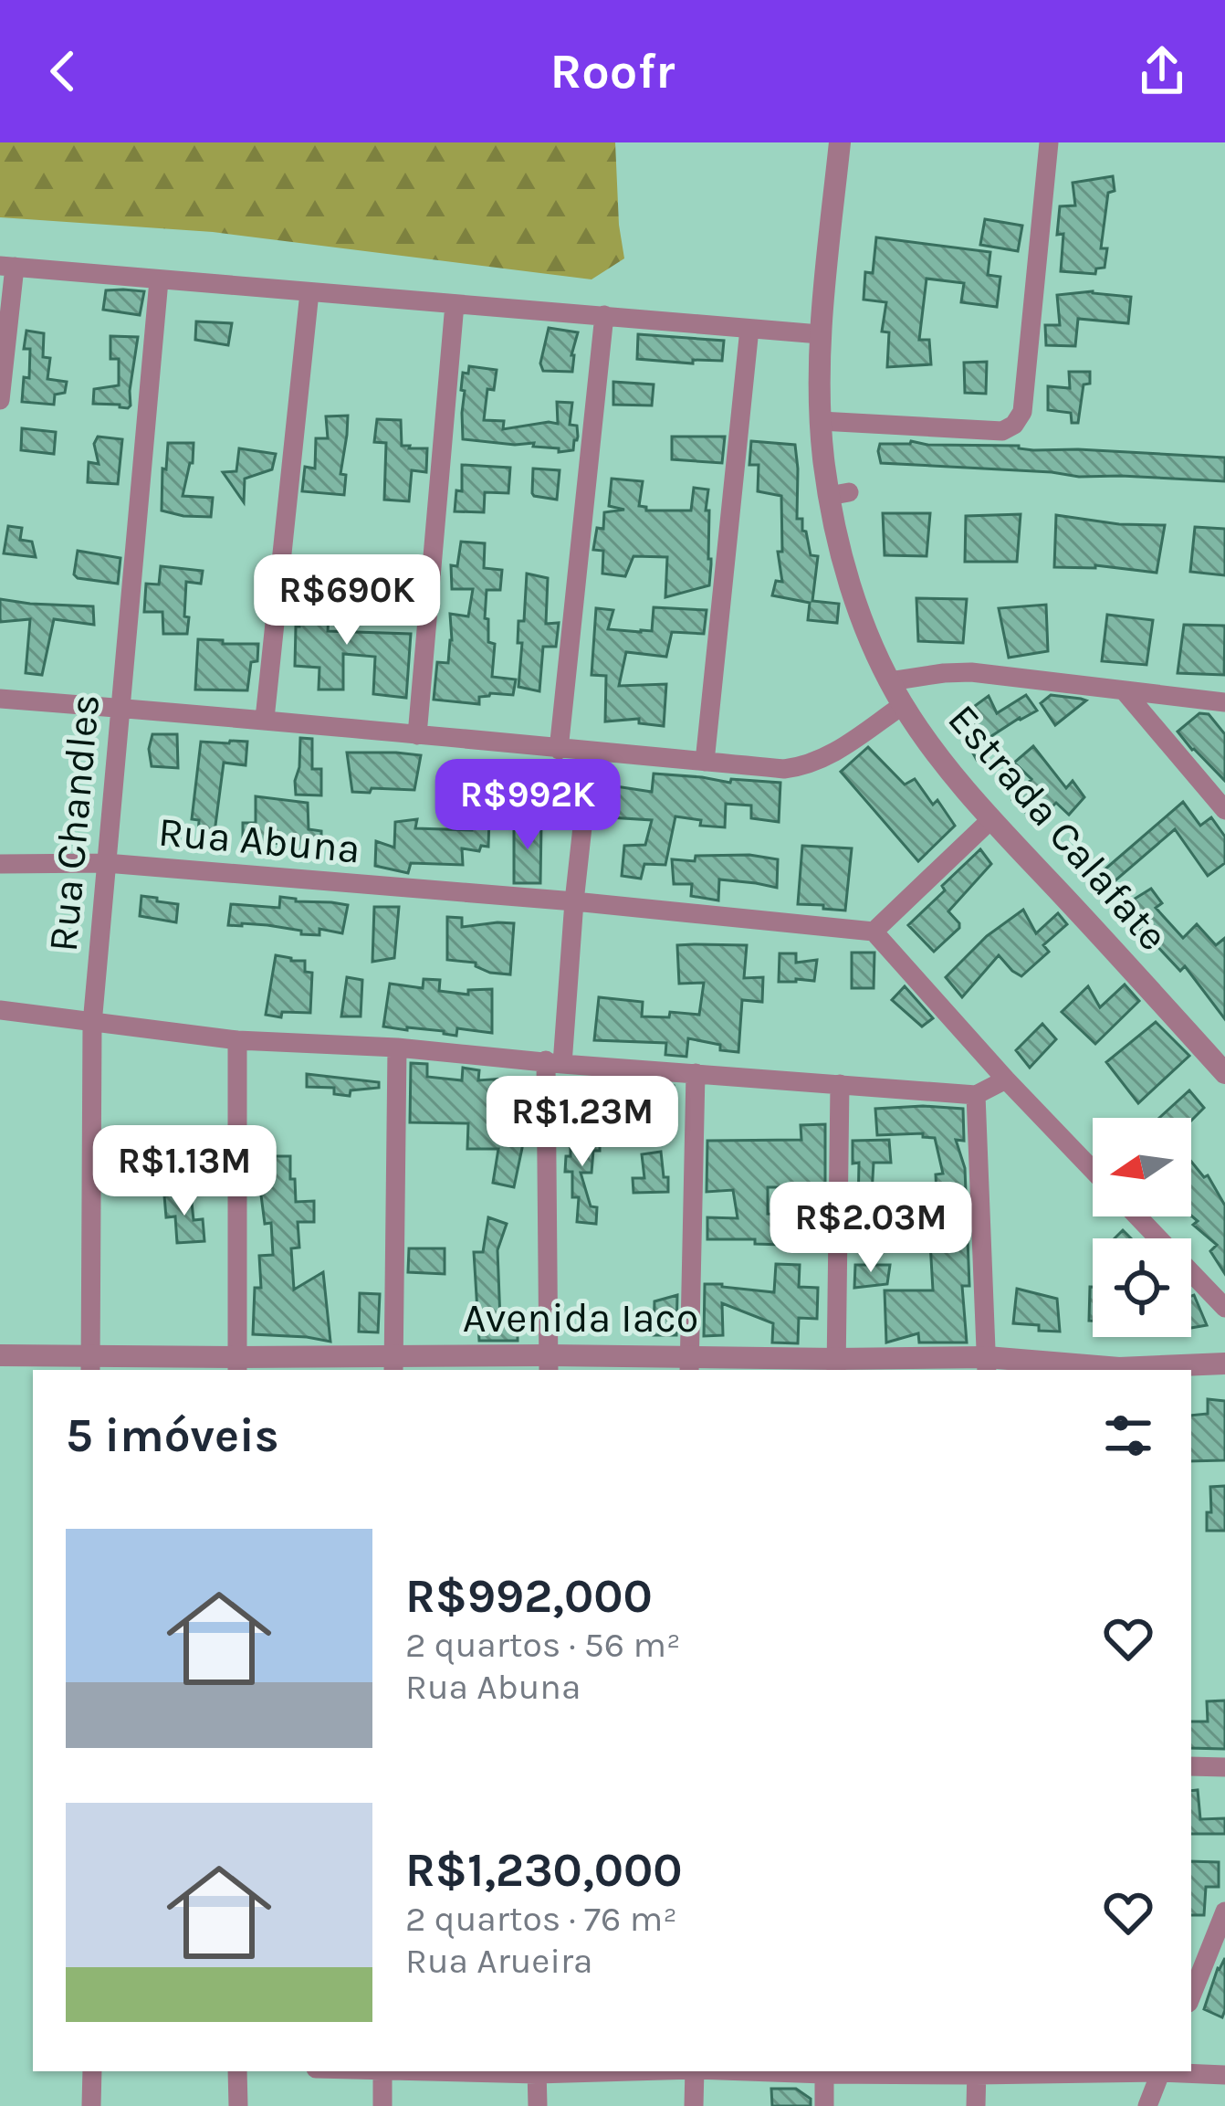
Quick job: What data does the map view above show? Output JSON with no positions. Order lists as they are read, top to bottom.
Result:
{
  "streets": {
    "street": [
      "Rua Chandles",
      "Estrada Calafate",
      "Rua Abuna",
      "Avenida Iaco"
    ]
  },
  "crossings": [
    ["Rua Chandles", "Rua Abuna"],
    ["Rua Chandles", "Avenida Iaco"]
  ],
  "north": "left",
  "page": {
    "header": "Roofr",
    "price": [
      "R$690K",
      "R$992K",
      "R$1.23M",
      "R$1.13M",
      "R$2.03M"
    ],
    "heading": "5 imóveis",
    "list": [
      {
        "name": "R$992,000",
        "note": "2 quartos · 56 m² · Rua Abuna"
      },
      {
        "name": "R$1,230,000",
        "note": "2 quartos · 76 m² · Rua Arueira"
      }
    ]
  }
}
